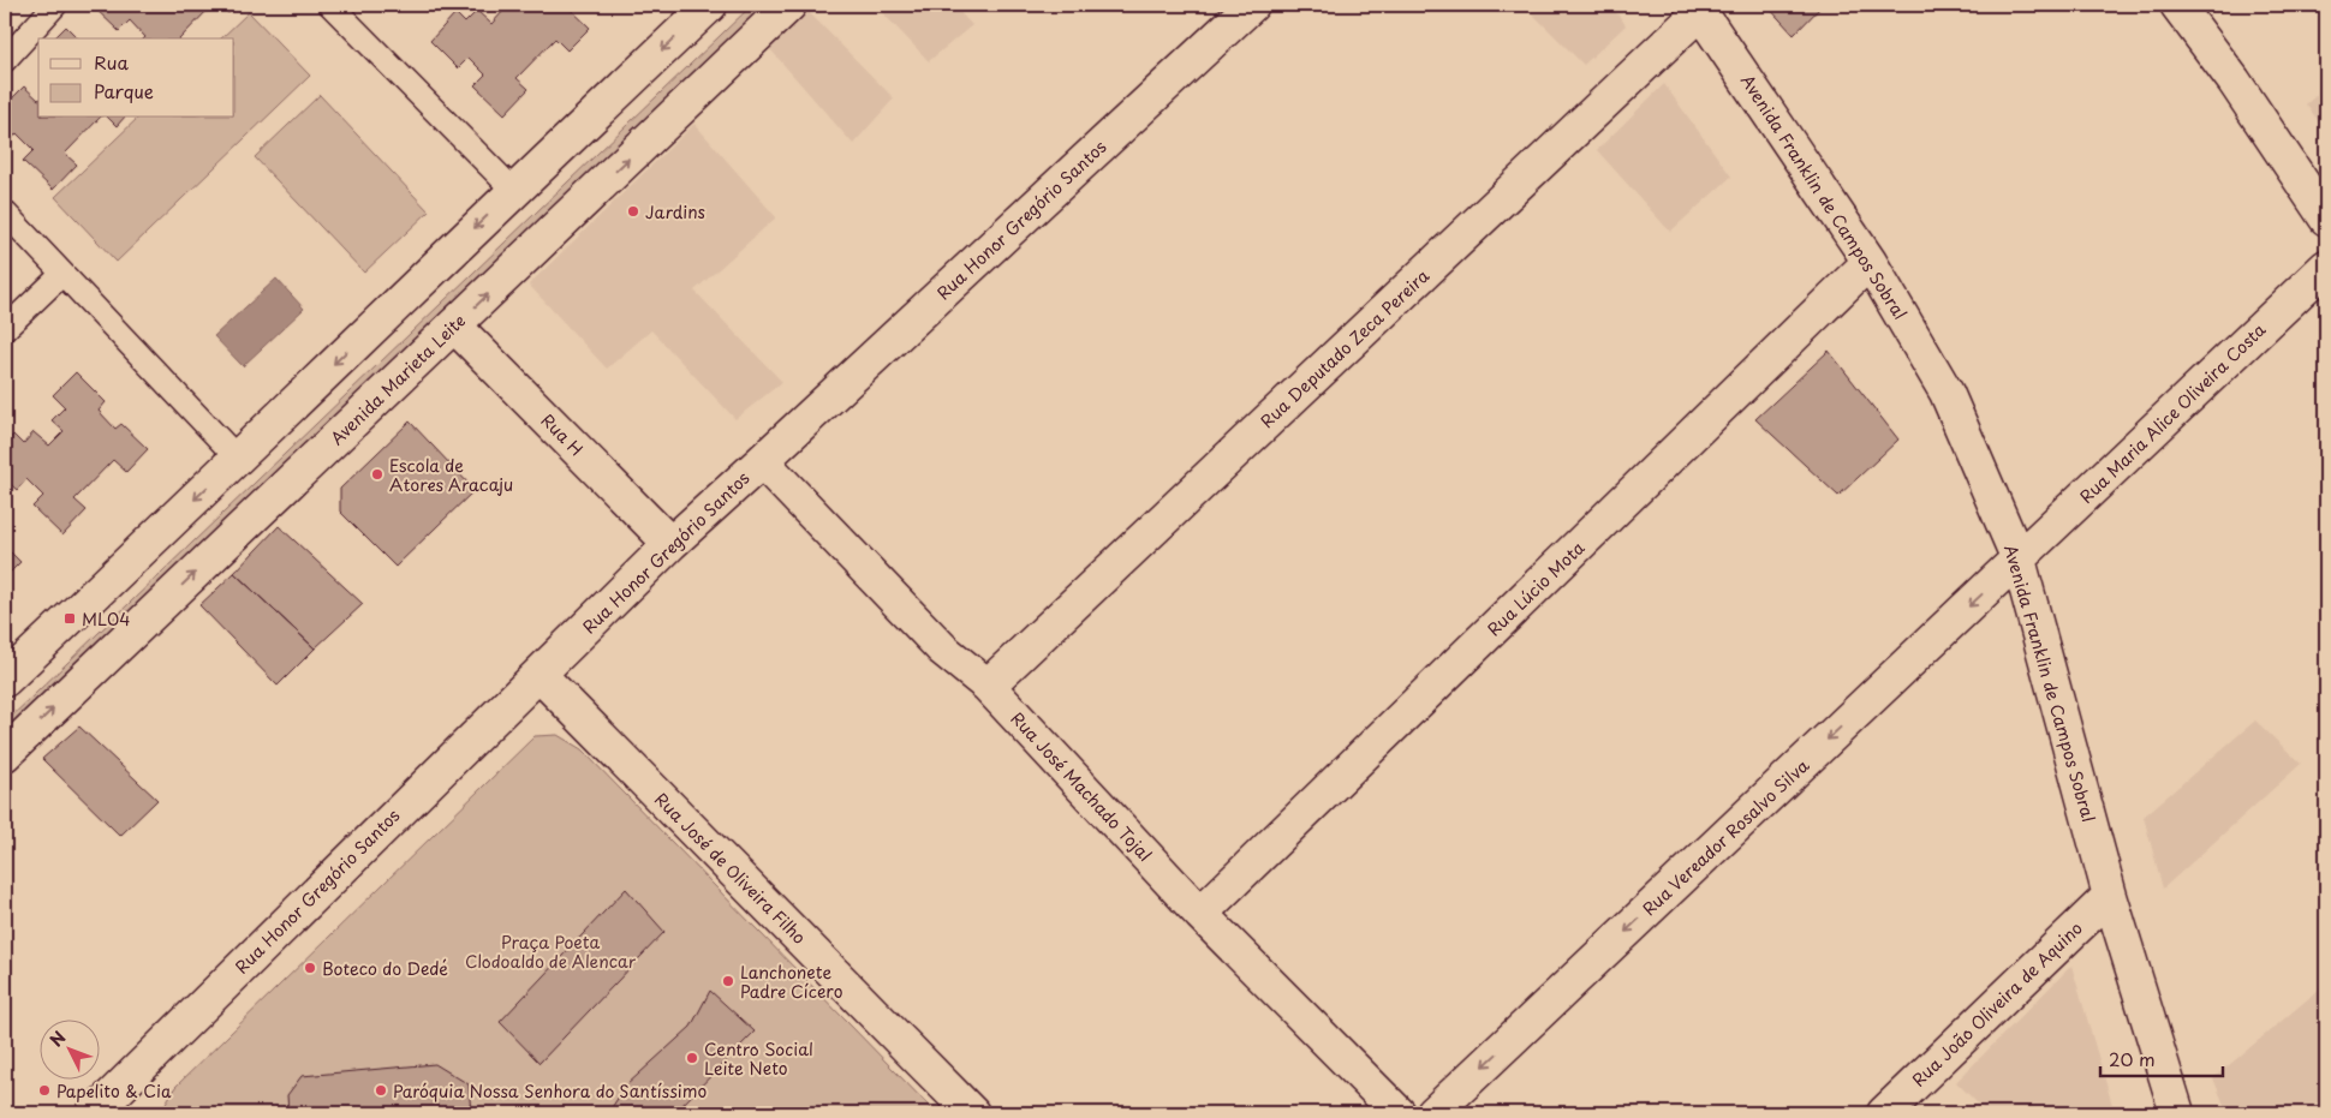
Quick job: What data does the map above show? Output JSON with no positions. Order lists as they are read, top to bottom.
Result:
{
  "streets": {
    "street": [
      "Avenida Franklin de Campos Sobral",
      "Rua Honor Gregório Santos",
      "Rua Deputado Zeca Pereira",
      "Avenida Marieta Leite",
      "Rua Maria Alice Oliveira Costa",
      "Rua H",
      "Rua Lúcio Mota",
      "Rua José Machado Tojal",
      "Rua Vereador Rosalvo Silva",
      "Rua José de Oliveira Filho",
      "Rua João Oliveira de Aquino"
    ]
  },
  "crossings": [
    ["Avenida Franklin de Campos Sobral", "Rua Deputado Zeca Pereira"],
    ["Avenida Franklin de Campos Sobral", "Rua Maria Alice Oliveira Costa"],
    ["Avenida Franklin de Campos Sobral", "Rua Lúcio Mota"],
    ["Avenida Franklin de Campos Sobral", "Rua Vereador Rosalvo Silva"],
    ["Avenida Franklin de Campos Sobral", "Rua João Oliveira de Aquino"],
    ["Rua Honor Gregório Santos", "Rua H"],
    ["Rua Honor Gregório Santos", "Rua José Machado Tojal"],
    ["Rua Honor Gregório Santos", "Rua José de Oliveira Filho"],
    ["Rua Deputado Zeca Pereira", "Rua José Machado Tojal"],
    ["Avenida Marieta Leite", "Rua H"],
    ["Rua Maria Alice Oliveira Costa", "Rua Vereador Rosalvo Silva"],
    ["Rua Lúcio Mota", "Rua José Machado Tojal"]
  ],
  "one_way": ["Rua Vereador Rosalvo Silva"],
  "parks": ["Praça Poeta Clodoaldo de Alencar"],
  "places": {
    "other": [
      "Jardins",
      "Escola de Atores Aracaju",
      "Boteco do Dedé",
      "Lanchonete Padre Cícero",
      "Centro Social Leite Neto",
      "Papelito & Cia",
      "Paróquia Nossa Senhora do Santíssimo"
    ],
    "transit": ["ML04"]
  },
  "legend": ["Rua", "Parque"],
  "scale_bar": "20 m",
  "north": "top left"
}
